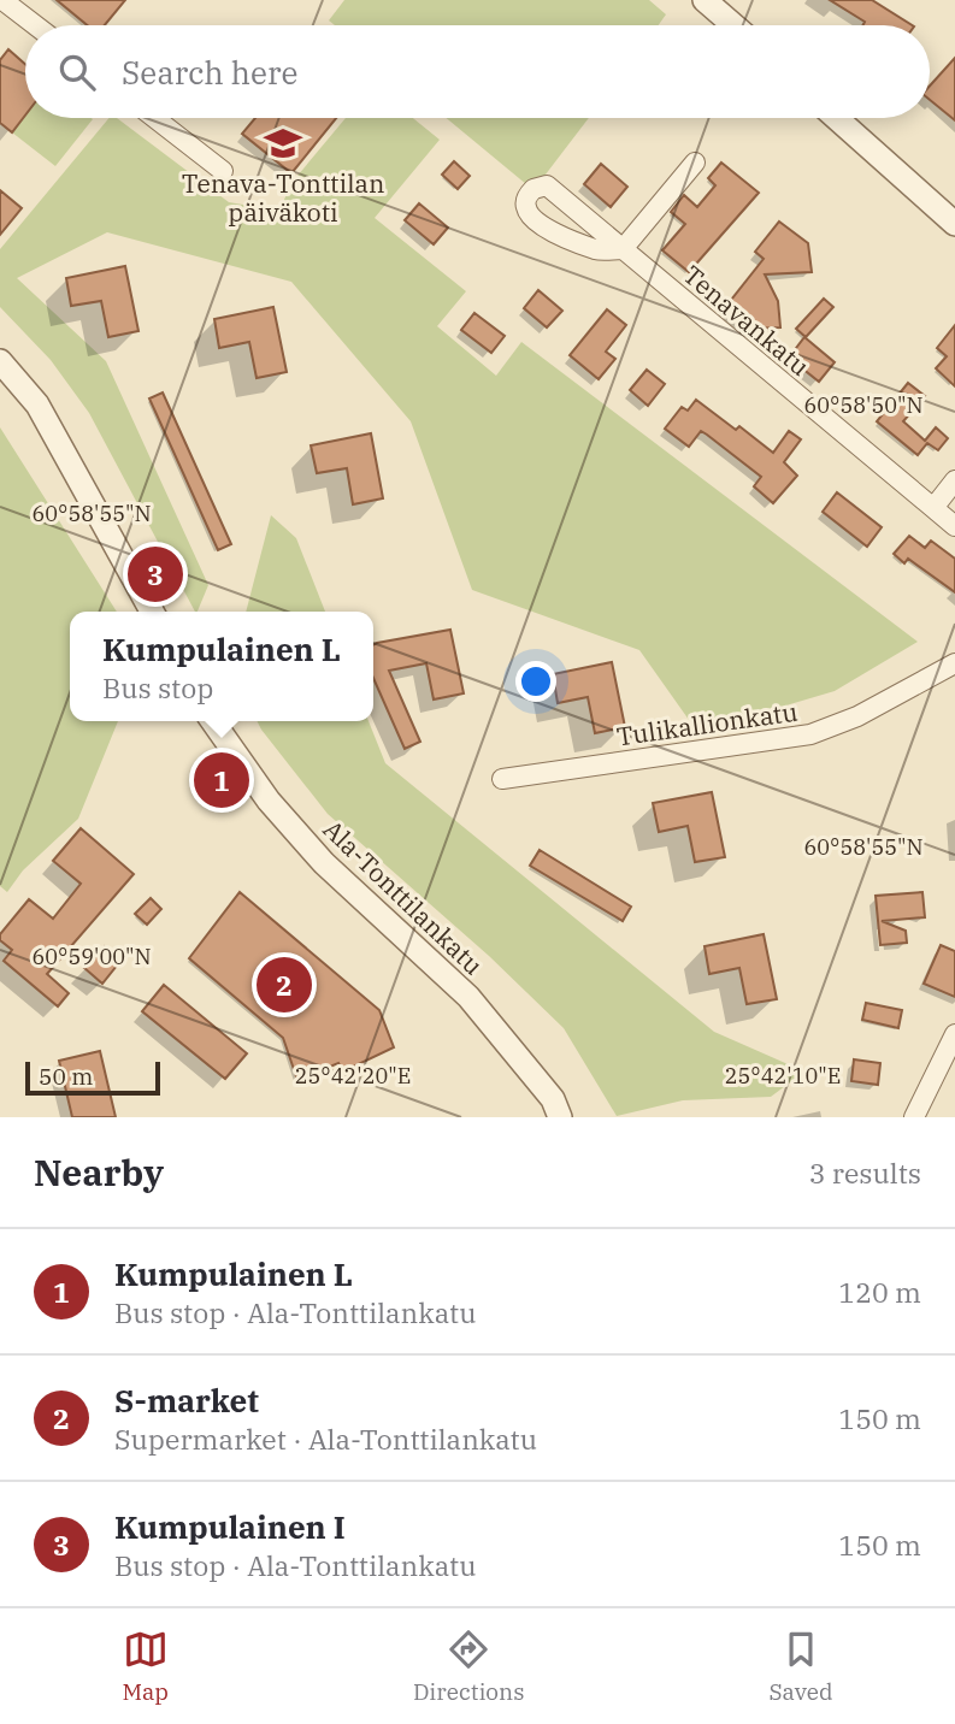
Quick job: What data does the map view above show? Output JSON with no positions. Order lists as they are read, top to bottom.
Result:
{
  "streets": {
    "street": ["Tenavankatu", "Tulikallionkatu", "Ala-Tonttilankatu"]
  },
  "places": {
    "school or university": ["Tenava-Tonttilan päiväkoti"]
  },
  "scale_bar": "50 m",
  "page": {
    "search": "Search here",
    "pins": ["3", "1", "2"],
    "popup": ["Kumpulainen L", "Bus stop"],
    "scale": "50 m",
    "heading": ["Nearby", "3 results"],
    "list": [
      {
        "mark": "1",
        "name": "Kumpulainen L",
        "note": "Bus stop · Ala-Tonttilankatu",
        "value": "120 m"
      },
      {
        "mark": "2",
        "name": "S-market",
        "note": "Supermarket · Ala-Tonttilankatu",
        "value": "150 m"
      },
      {
        "mark": "3",
        "name": "Kumpulainen I",
        "note": "Bus stop · Ala-Tonttilankatu",
        "value": "150 m"
      }
    ],
    "nav": ["Map", "Directions", "Saved"]
  },
  "coordinates": [
    "60°58'50\"N",
    "60°58'55\"N",
    "60°59'00\"N",
    "25°42'20\"E",
    "25°42'10\"E"
  ]
}
